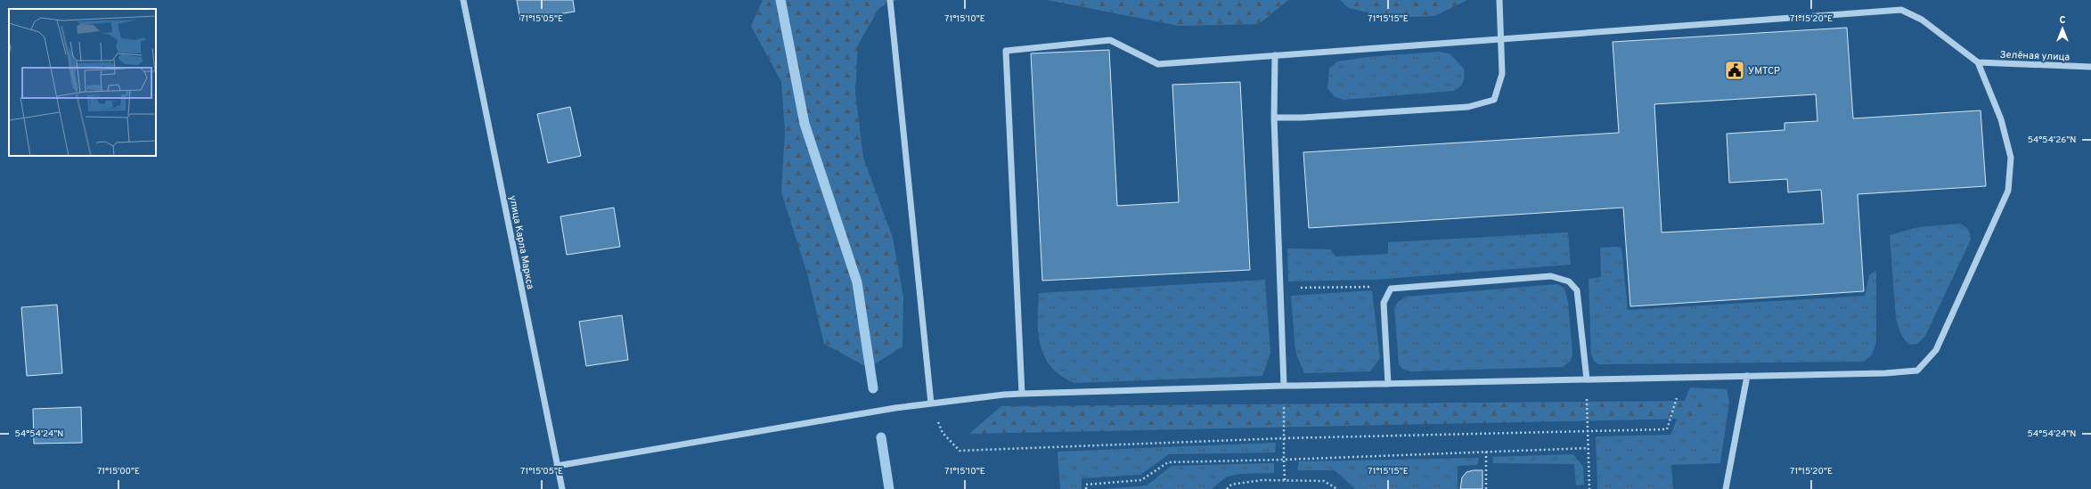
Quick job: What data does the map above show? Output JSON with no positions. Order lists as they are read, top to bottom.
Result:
{
  "streets": {
    "street": ["Зелёная улица", "улица Карла Маркса"]
  },
  "places": {
    "public building": ["УМТСР"]
  },
  "north": "top",
  "coordinates": [
    "71°15'05\"E",
    "71°15'10\"E",
    "71°15'15\"E",
    "71°15'20\"E",
    "54°54'26\"N",
    "54°54'24\"N",
    "71°15'00\"E"
  ]
}
